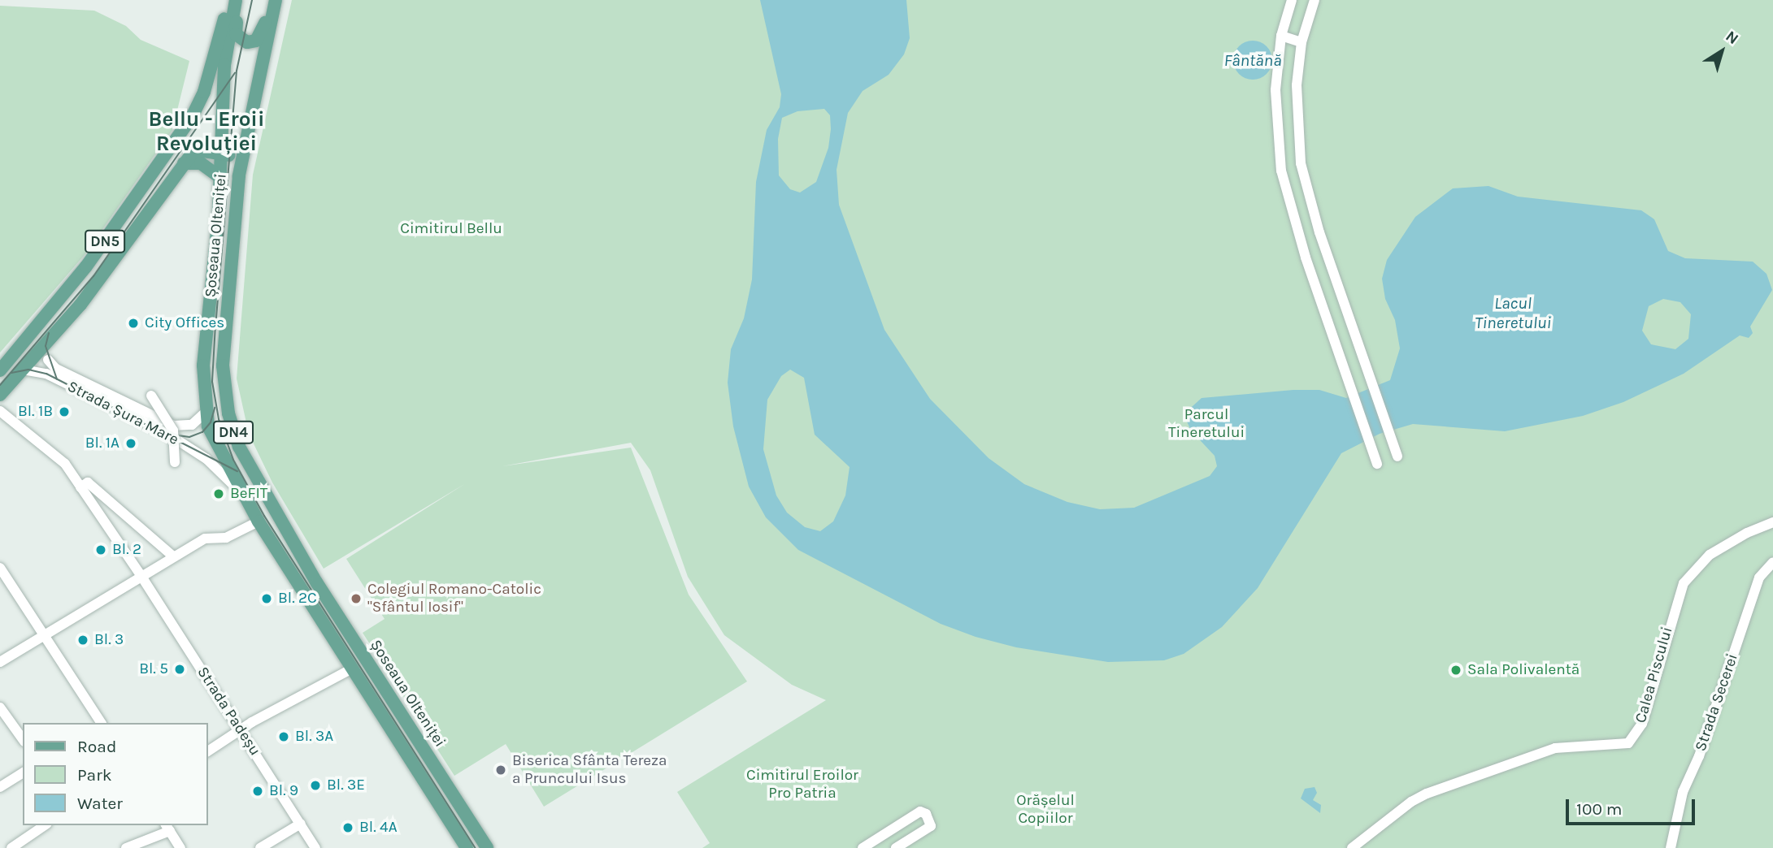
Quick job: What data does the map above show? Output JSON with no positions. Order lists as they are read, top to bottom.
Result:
{
  "streets": {
    "main road": ["Șoseaua Olteniței", "DN5", "DN4"],
    "street": [
      "Strada Șura Mare",
      "Calea Piscului",
      "Strada Secerei",
      "Strada Padeșu"
    ]
  },
  "crossings": [
    ["Șoseaua Olteniței", "DN5"],
    ["Șoseaua Olteniței", "Strada Șura Mare"],
    ["DN5", "Strada Șura Mare"]
  ],
  "districts": ["Bellu - Eroii Revoluției"],
  "water": ["Fântănă", "Lacul Tineretului"],
  "parks": [
    "Cimitirul Bellu",
    "Parcul Tineretului",
    "Cimitirul Eroilor Pro Patria",
    "Orășelul Copiilor"
  ],
  "places": [
    "City Offices",
    "Bl. 1B",
    "Bl. 1A",
    "BeFIT",
    "Bl. 2",
    "Bl. 2C",
    "Colegiul Romano-Catolic \"Sfântul Iosif\"",
    "Bl. 3",
    "Bl. 5",
    "Sala Polivalentă",
    "Bl. 3A",
    "Biserica Sfânta Tereza a Pruncului Isus",
    "Bl. 3E",
    "Bl. 9",
    "Bl. 4A"
  ],
  "legend": ["Road", "Park", "Water"],
  "scale_bar": "100 m",
  "north": "top right"
}
